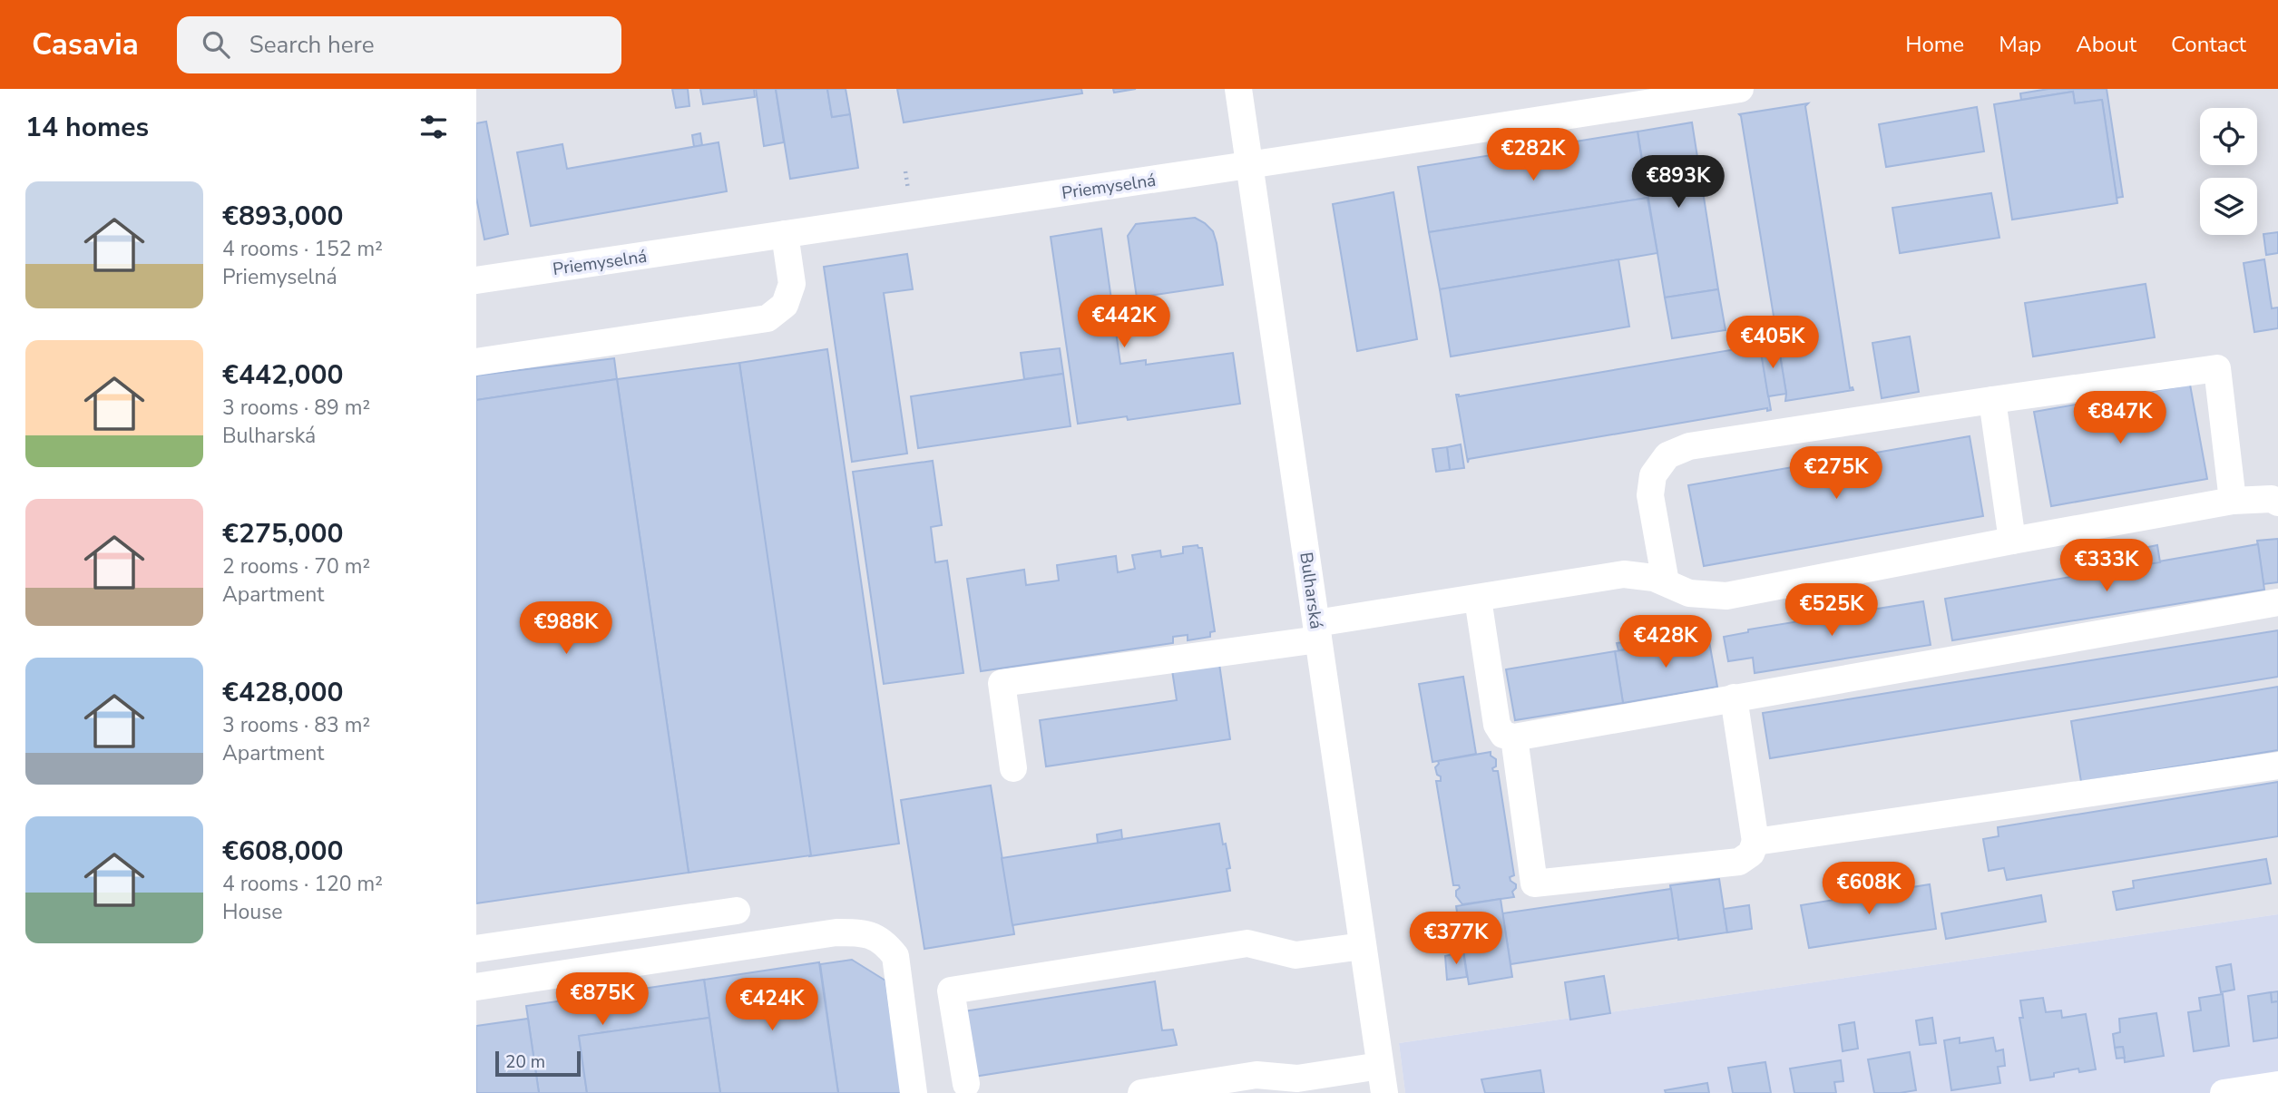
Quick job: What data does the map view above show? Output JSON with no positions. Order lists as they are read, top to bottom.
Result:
{
  "streets": {
    "street": ["Priemyselná", "Bulharská"]
  },
  "crossings": [
    ["Priemyselná", "Bulharská"]
  ],
  "scale_bar": "20 m",
  "page": {
    "header": "Casavia",
    "search": "Search here",
    "nav": [
      "Home",
      "Map",
      "About",
      "Contact"
    ],
    "heading": "14 homes",
    "price": [
      "€282K",
      "€893K",
      "€442K",
      "€405K",
      "€847K",
      "€275K",
      "€333K",
      "€525K",
      "€988K",
      "€428K",
      "€608K",
      "€377K",
      "€875K",
      "€424K"
    ],
    "list": [
      {
        "name": "€893,000",
        "note": "4 rooms · 152 m² · Priemyselná"
      },
      {
        "name": "€442,000",
        "note": "3 rooms · 89 m² · Bulharská"
      },
      {
        "name": "€275,000",
        "note": "2 rooms · 70 m² · Apartment"
      },
      {
        "name": "€428,000",
        "note": "3 rooms · 83 m² · Apartment"
      },
      {
        "name": "€608,000",
        "note": "4 rooms · 120 m² · House"
      }
    ],
    "scale": "20 m"
  }
}
